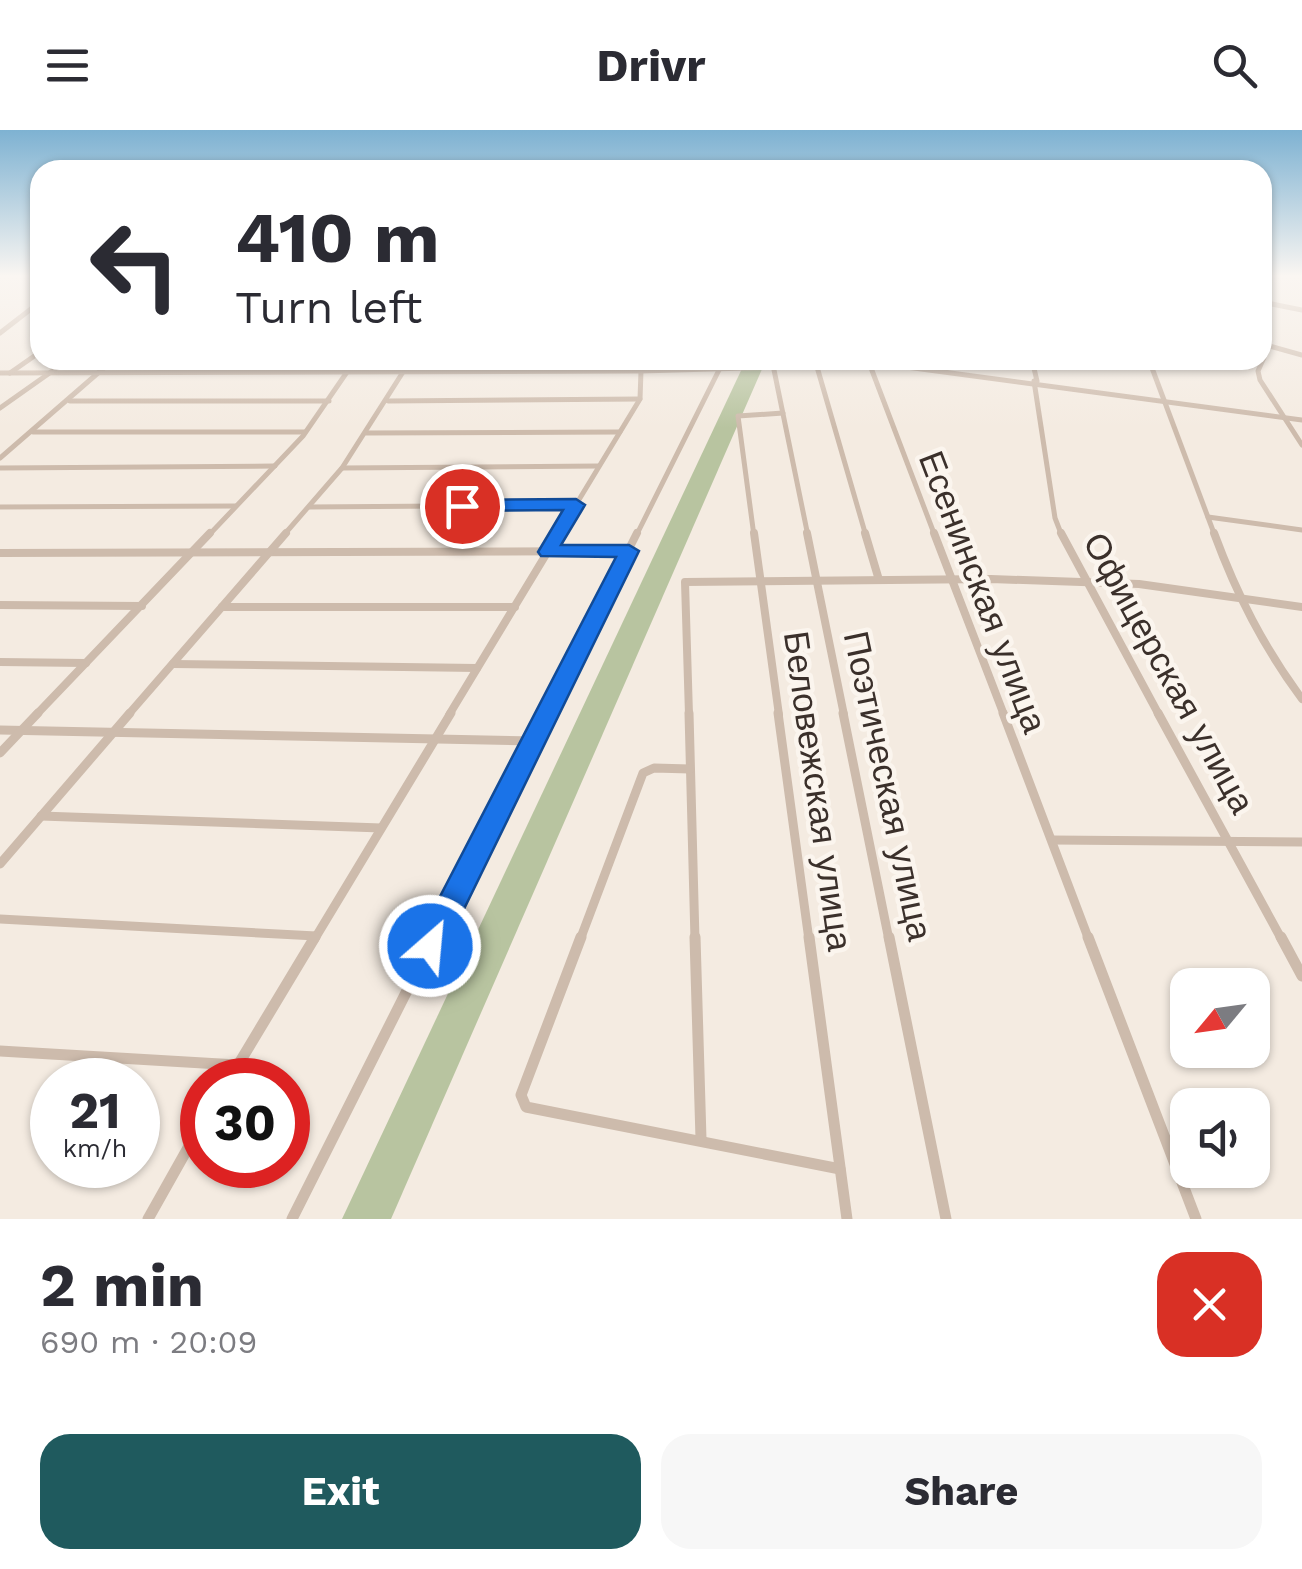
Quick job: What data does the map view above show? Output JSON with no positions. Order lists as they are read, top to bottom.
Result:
{
  "streets": {
    "street": [
      "Есенинская улица",
      "Офицерская улица",
      "Поэтическая улица",
      "Беловежская улица"
    ]
  },
  "crossings": [
    ["Поэтическая улица", "Беловежская улица"]
  ],
  "north": "bottom left",
  "page": {
    "header": "Drivr",
    "turn": ["410 m", "Turn left"],
    "speed": "21 km/h",
    "limit": "30",
    "heading": ["2 min", "690 m · 20:09"],
    "buttons": ["Exit", "Share"]
  }
}
